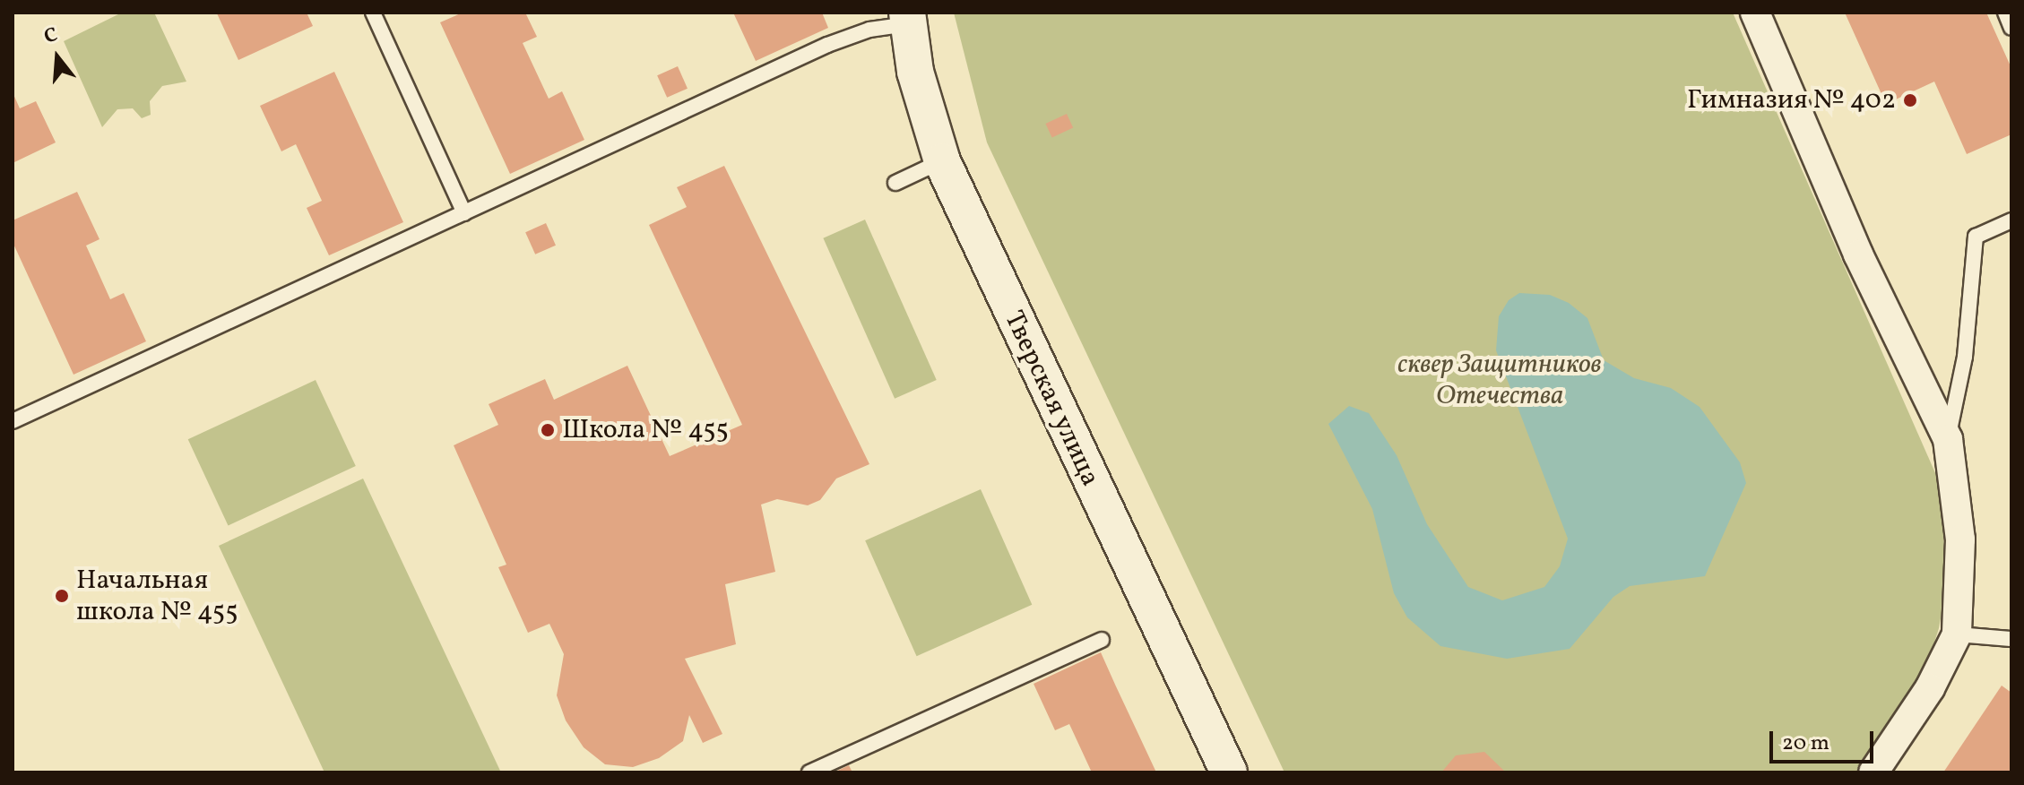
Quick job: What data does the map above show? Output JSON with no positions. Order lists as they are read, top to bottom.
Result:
{
  "streets": {
    "street": ["Тверская улица"]
  },
  "parks": ["сквер Защитников Отечества"],
  "places": ["Гимназия № 402", "Школа № 455", "Начальная школа № 455"],
  "scale_bar": "20 m",
  "north": "top"
}
